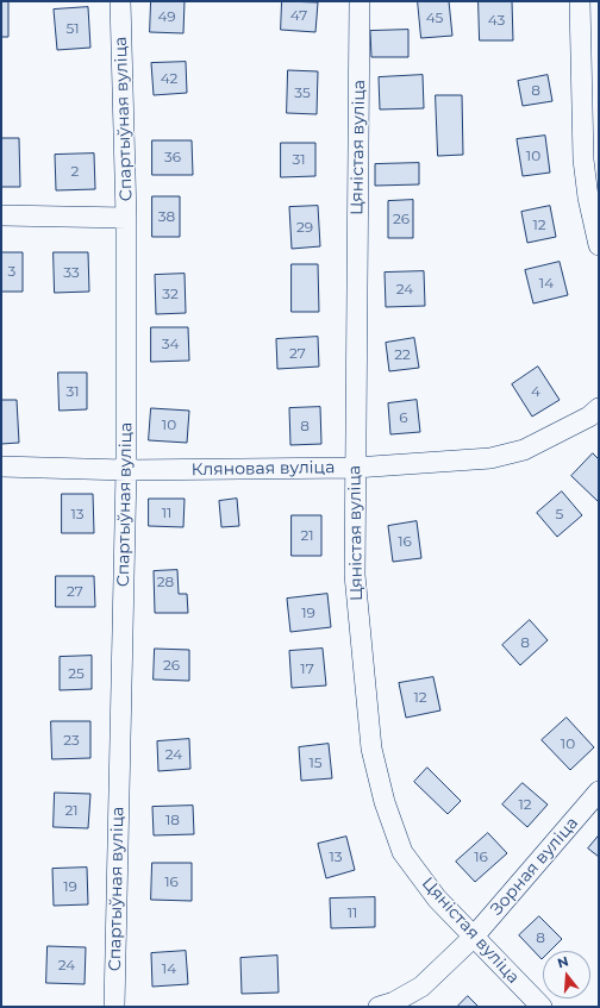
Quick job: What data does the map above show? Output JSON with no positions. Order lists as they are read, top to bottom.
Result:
{
  "streets": {
    "street": [
      "Спартыўная вуліца",
      "Цяністая вуліца",
      "Кляновая вуліца",
      "Зорная вуліца"
    ]
  },
  "crossings": [
    ["Спартыўная вуліца", "Кляновая вуліца"],
    ["Цяністая вуліца", "Кляновая вуліца"],
    ["Цяністая вуліца", "Зорная вуліца"]
  ],
  "house_numbers": [
    "47",
    "49",
    "45",
    "43",
    "51",
    "42",
    "8",
    "35",
    "10",
    "36",
    "31",
    "2",
    "38",
    "26",
    "12",
    "29",
    "3",
    "33",
    "14",
    "24",
    "32",
    "34",
    "27",
    "22",
    "31",
    "4",
    "6",
    "10",
    "8",
    "11",
    "13",
    "5",
    "21",
    "16",
    "28",
    "27",
    "19",
    "8",
    "26",
    "17",
    "25",
    "12",
    "23",
    "10",
    "24",
    "15",
    "12",
    "21",
    "18",
    "13",
    "16",
    "16",
    "19",
    "11",
    "8",
    "24",
    "14"
  ],
  "north": "top"
}
